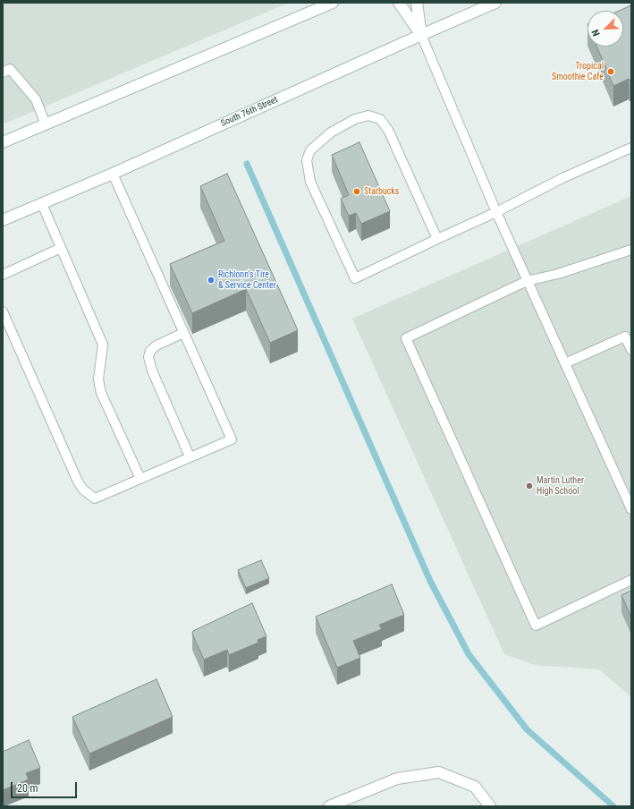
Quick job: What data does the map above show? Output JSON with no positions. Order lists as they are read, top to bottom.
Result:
{
  "streets": {
    "main road": ["South 76th Street"]
  },
  "places": [
    "Tropical Smoothie Cafe",
    "Starbucks",
    "Richlonn's Tire & Service Center",
    "Martin Luther High School"
  ],
  "scale_bar": "20 m",
  "north": "bottom left"
}
